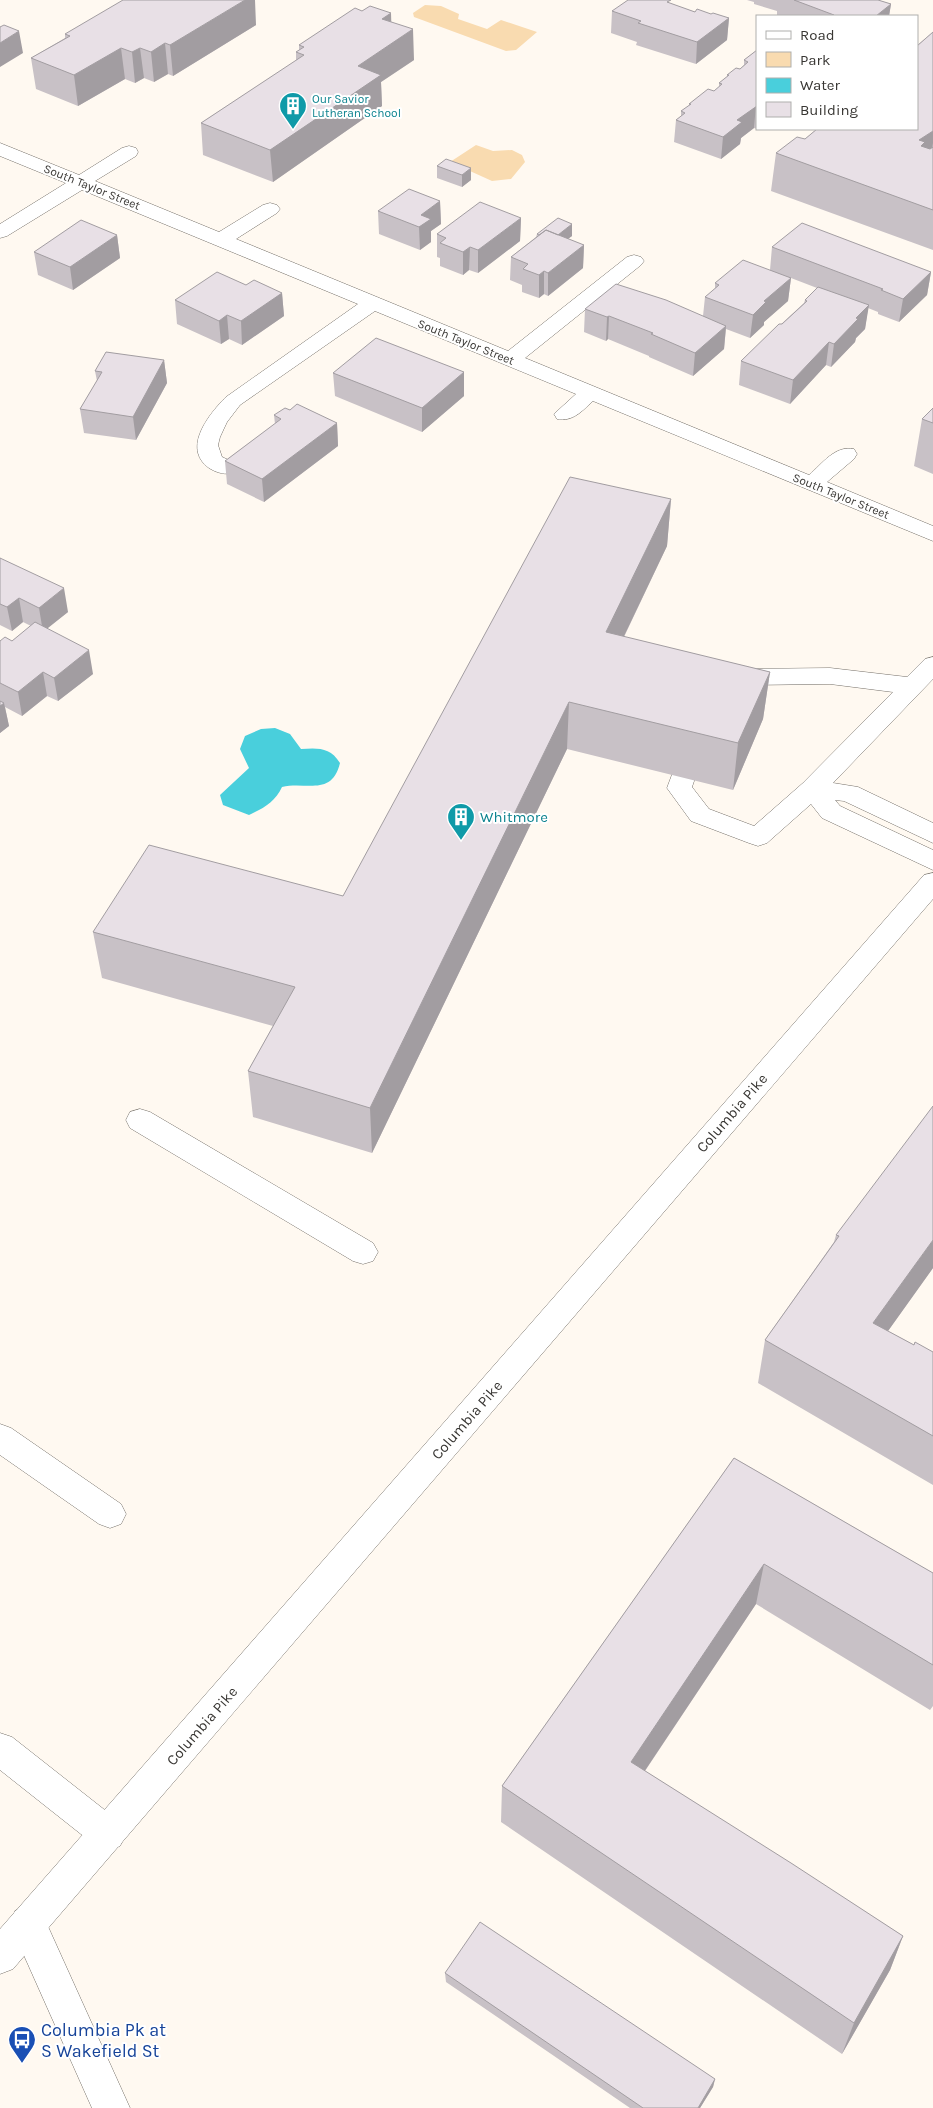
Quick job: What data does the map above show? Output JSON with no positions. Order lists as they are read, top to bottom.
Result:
{
  "streets": {
    "street": ["South Taylor Street", "Columbia Pike"]
  },
  "places": {
    "building": ["Our Savior Lutheran School", "Whitmore"],
    "bus stop": ["Columbia Pk at S Wakefield St"]
  },
  "legend": [
    "Road",
    "Park",
    "Water",
    "Building"
  ]
}
